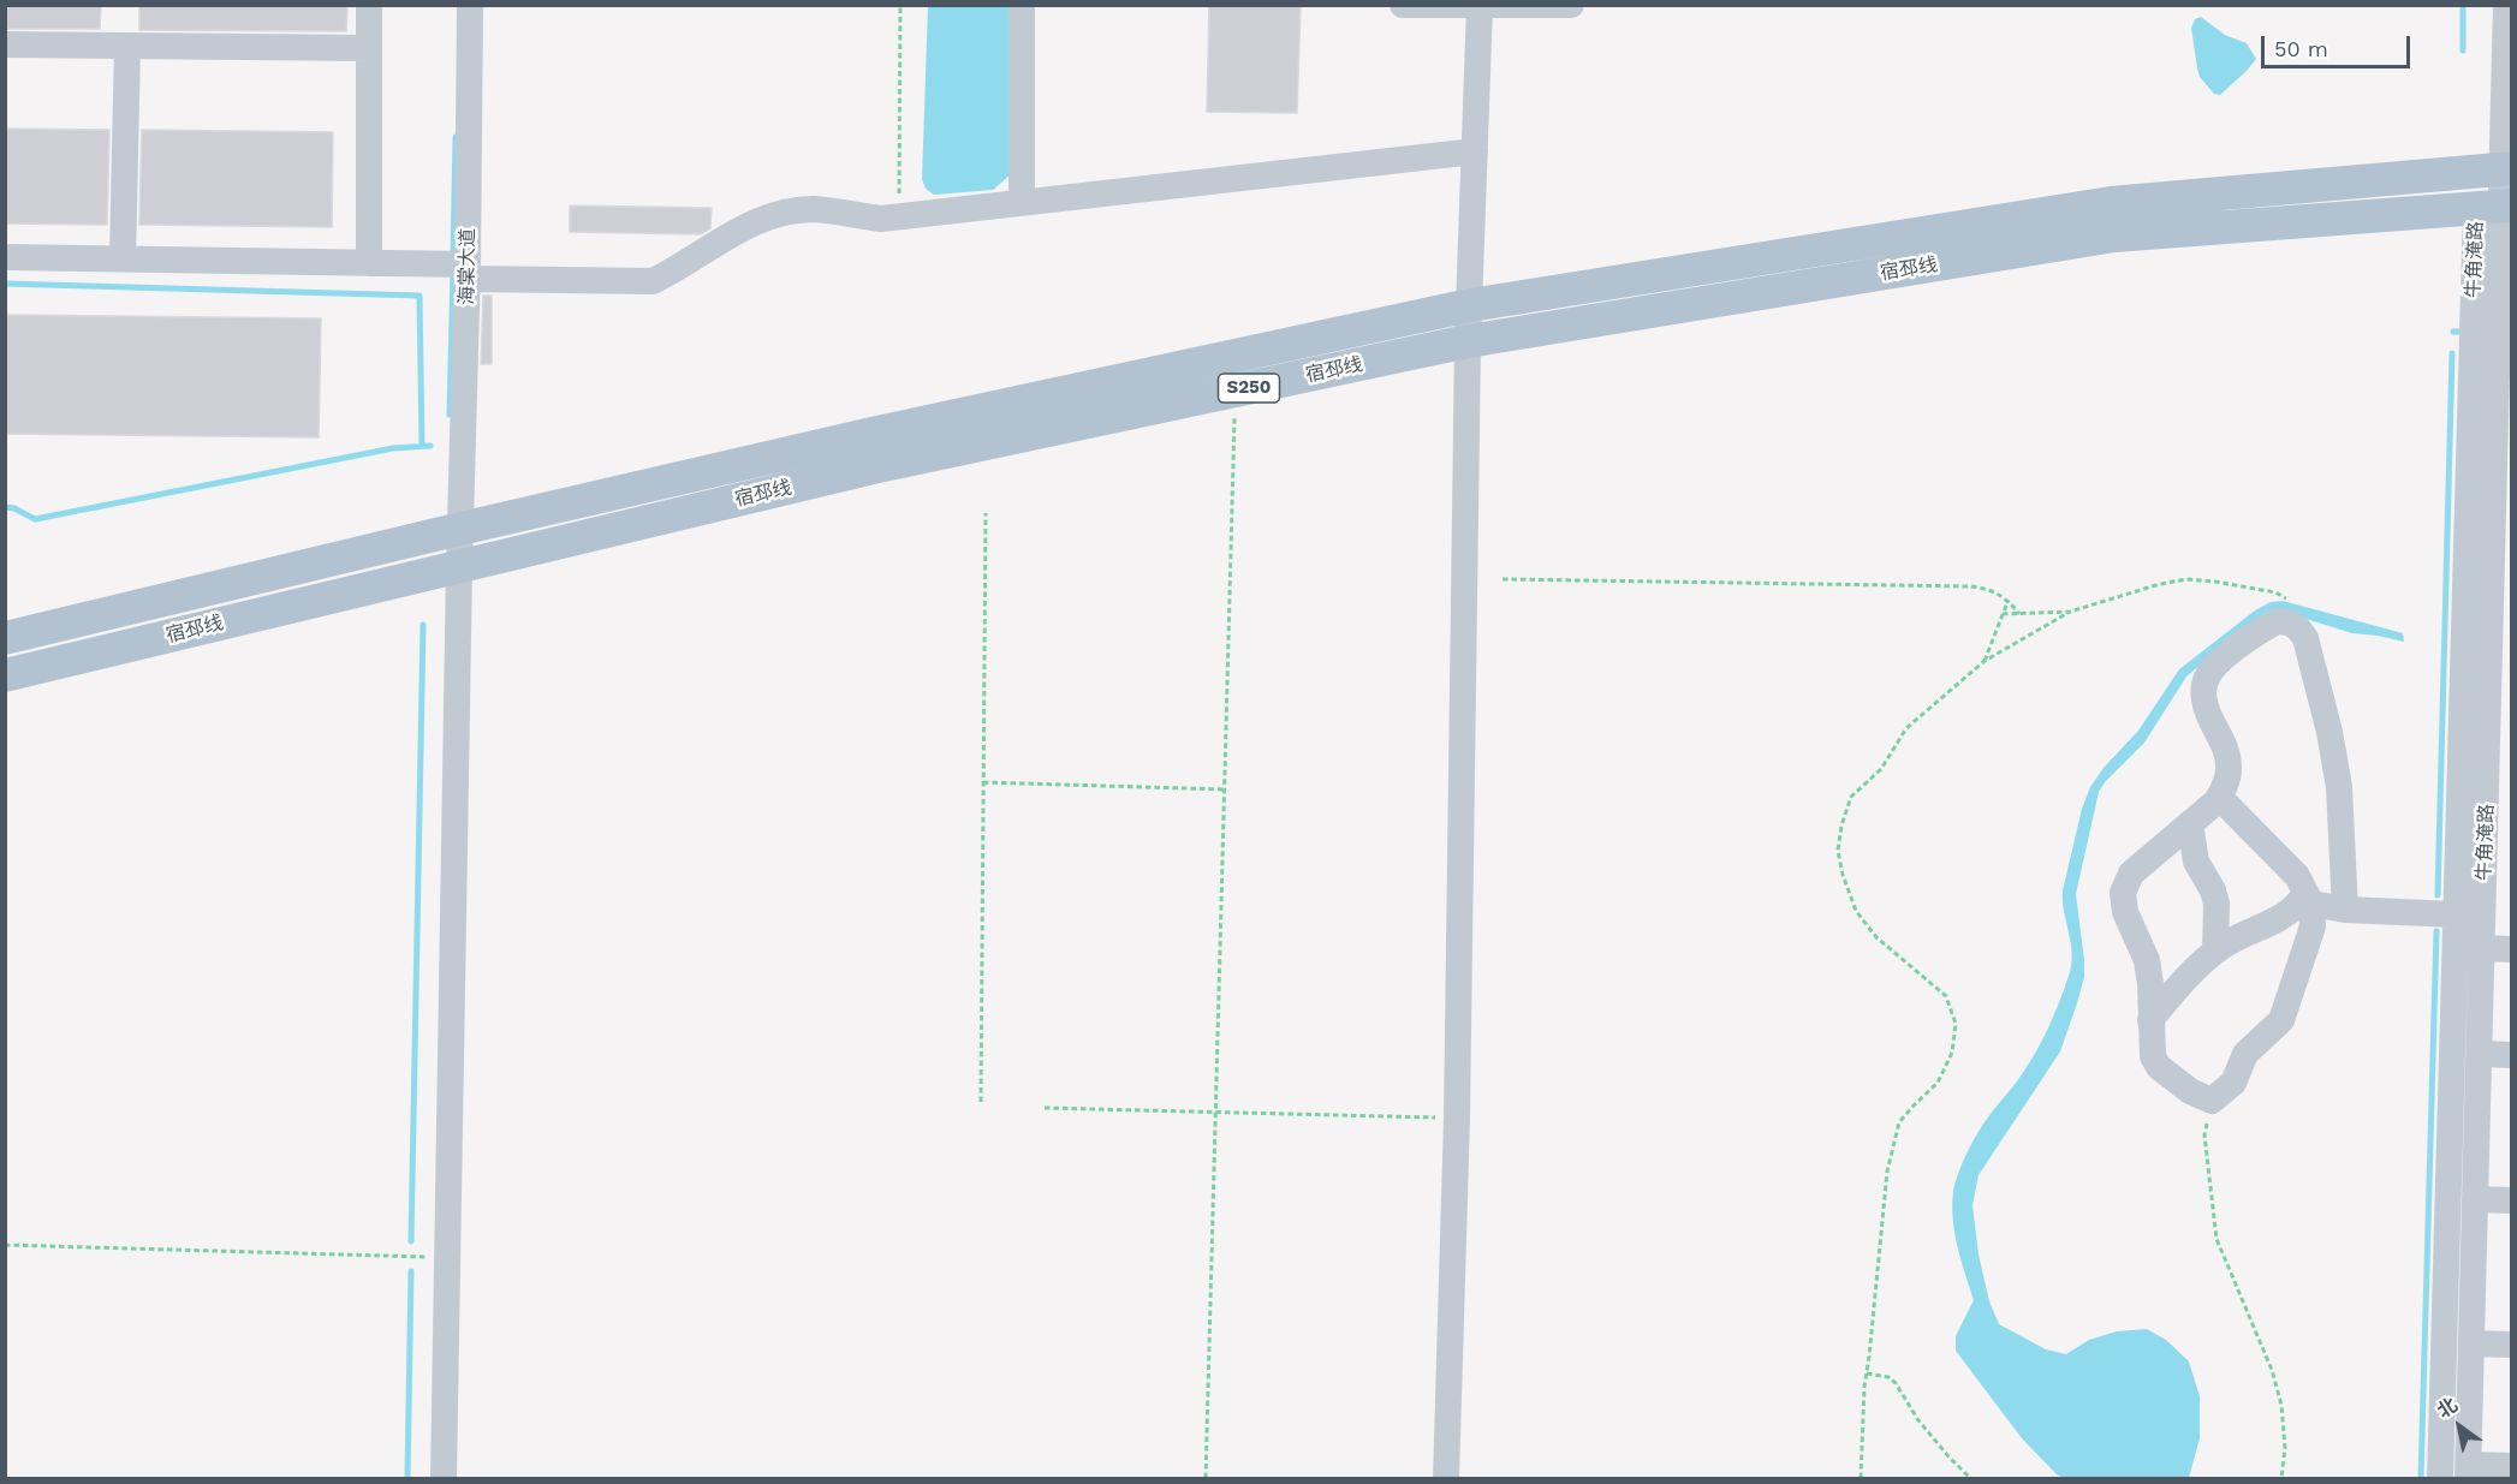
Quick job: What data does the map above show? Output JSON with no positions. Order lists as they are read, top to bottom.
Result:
{
  "streets": {
    "main road": ["宿邳线", "S250"],
    "street": ["牛角淹路", "海棠大道"]
  },
  "crossings": [
    ["牛角淹路", "宿邳线"],
    ["海棠大道", "宿邳线"]
  ],
  "scale_bar": "50 m",
  "north": "top left"
}
